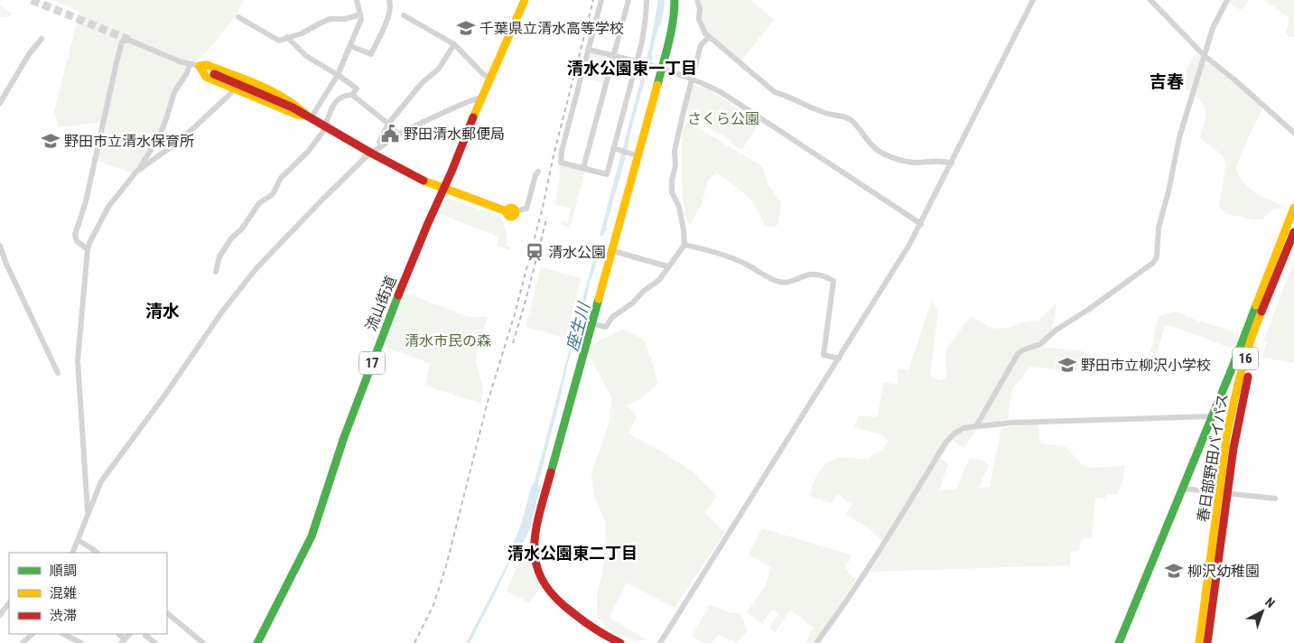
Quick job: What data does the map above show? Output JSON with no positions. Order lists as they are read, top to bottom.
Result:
{
  "streets": {
    "main road": [
      "流山街道",
      "16",
      "17",
      "春日部野田バイパス"
    ]
  },
  "districts": [
    "清水公園東一丁目",
    "吉春",
    "清水",
    "清水公園東二丁目"
  ],
  "water": ["座生川"],
  "parks": ["さくら公園", "清水市民の森"],
  "places": {
    "school or university": [
      "千葉県立清水高等学校",
      "野田市立清水保育所",
      "野田市立柳沢小学校",
      "柳沢幼稚園"
    ],
    "public building": ["野田清水郵便局"],
    "station": ["清水公園"]
  },
  "legend": ["順調", "混雑", "渋滞"],
  "north": "top right"
}
